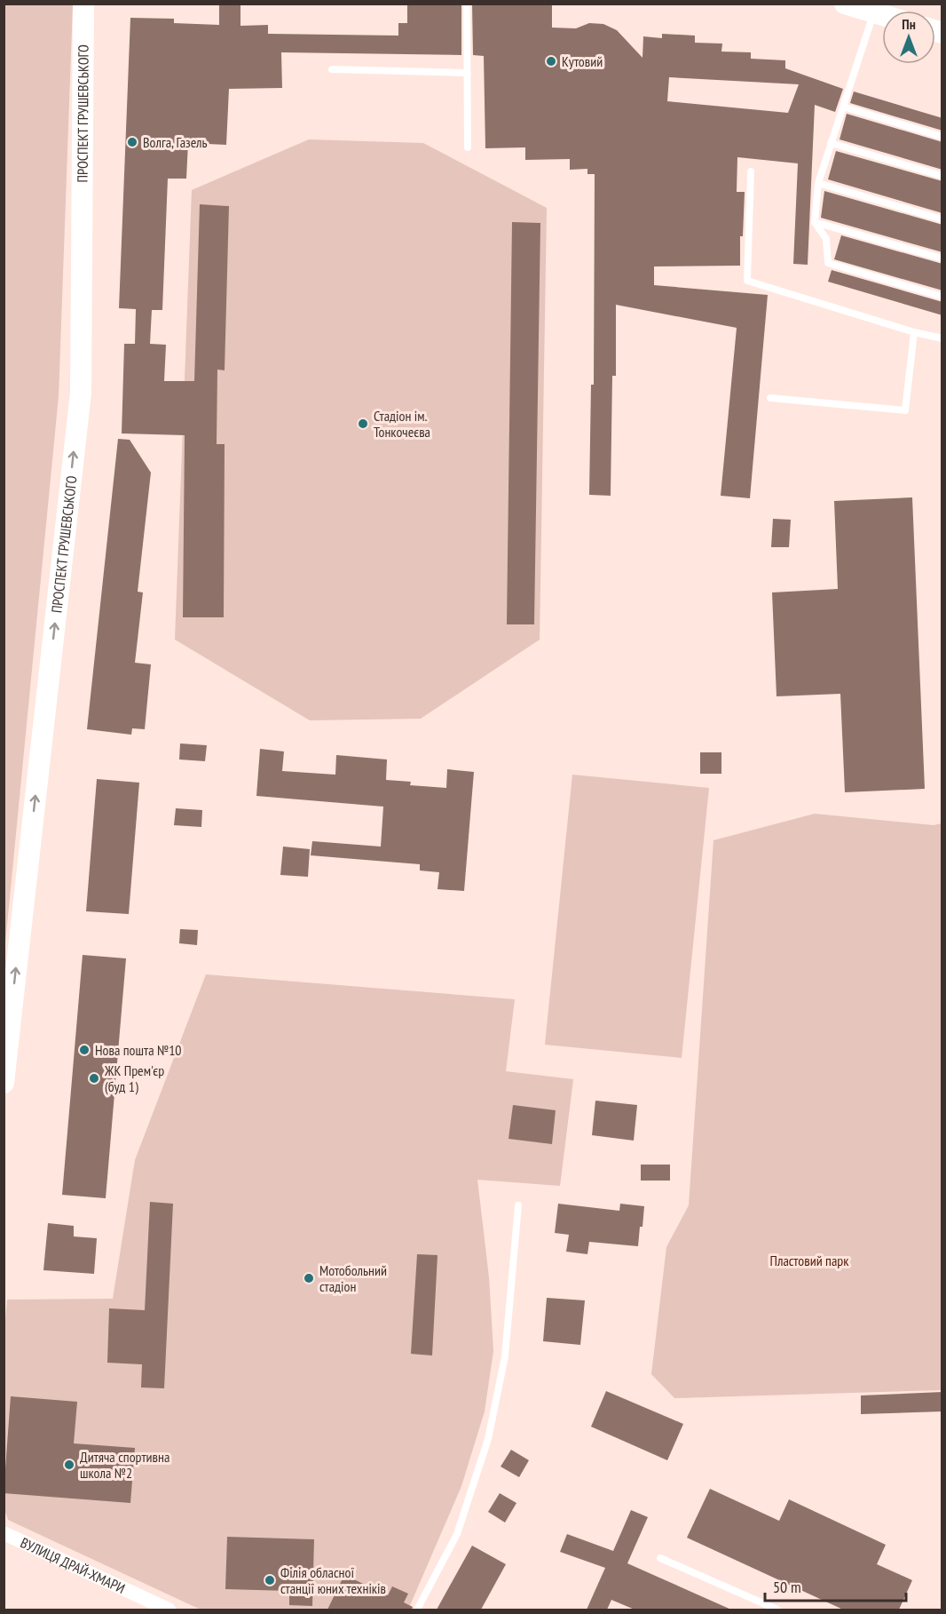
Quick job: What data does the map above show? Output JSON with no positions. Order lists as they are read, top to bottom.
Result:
{
  "streets": {
    "main road": ["ПРОСПЕКТ ГРУШЕВСЬКОГО"],
    "street": ["ВУЛИЦЯ ДРАЙ-ХМАРИ"]
  },
  "one_way": ["ПРОСПЕКТ ГРУШЕВСЬКОГО"],
  "parks": ["Пластовий парк"],
  "places": [
    "Кутовий",
    "Волга, Газель",
    "Стадіон ім. Тонкочеєва",
    "Нова пошта №10",
    "ЖК Прем'єр (буд 1)",
    "Мотобольний стадіон",
    "Дитяча спортивна школа №2",
    "Філія обласної станції юних техніків"
  ],
  "scale_bar": "50 m",
  "north": "top"
}
